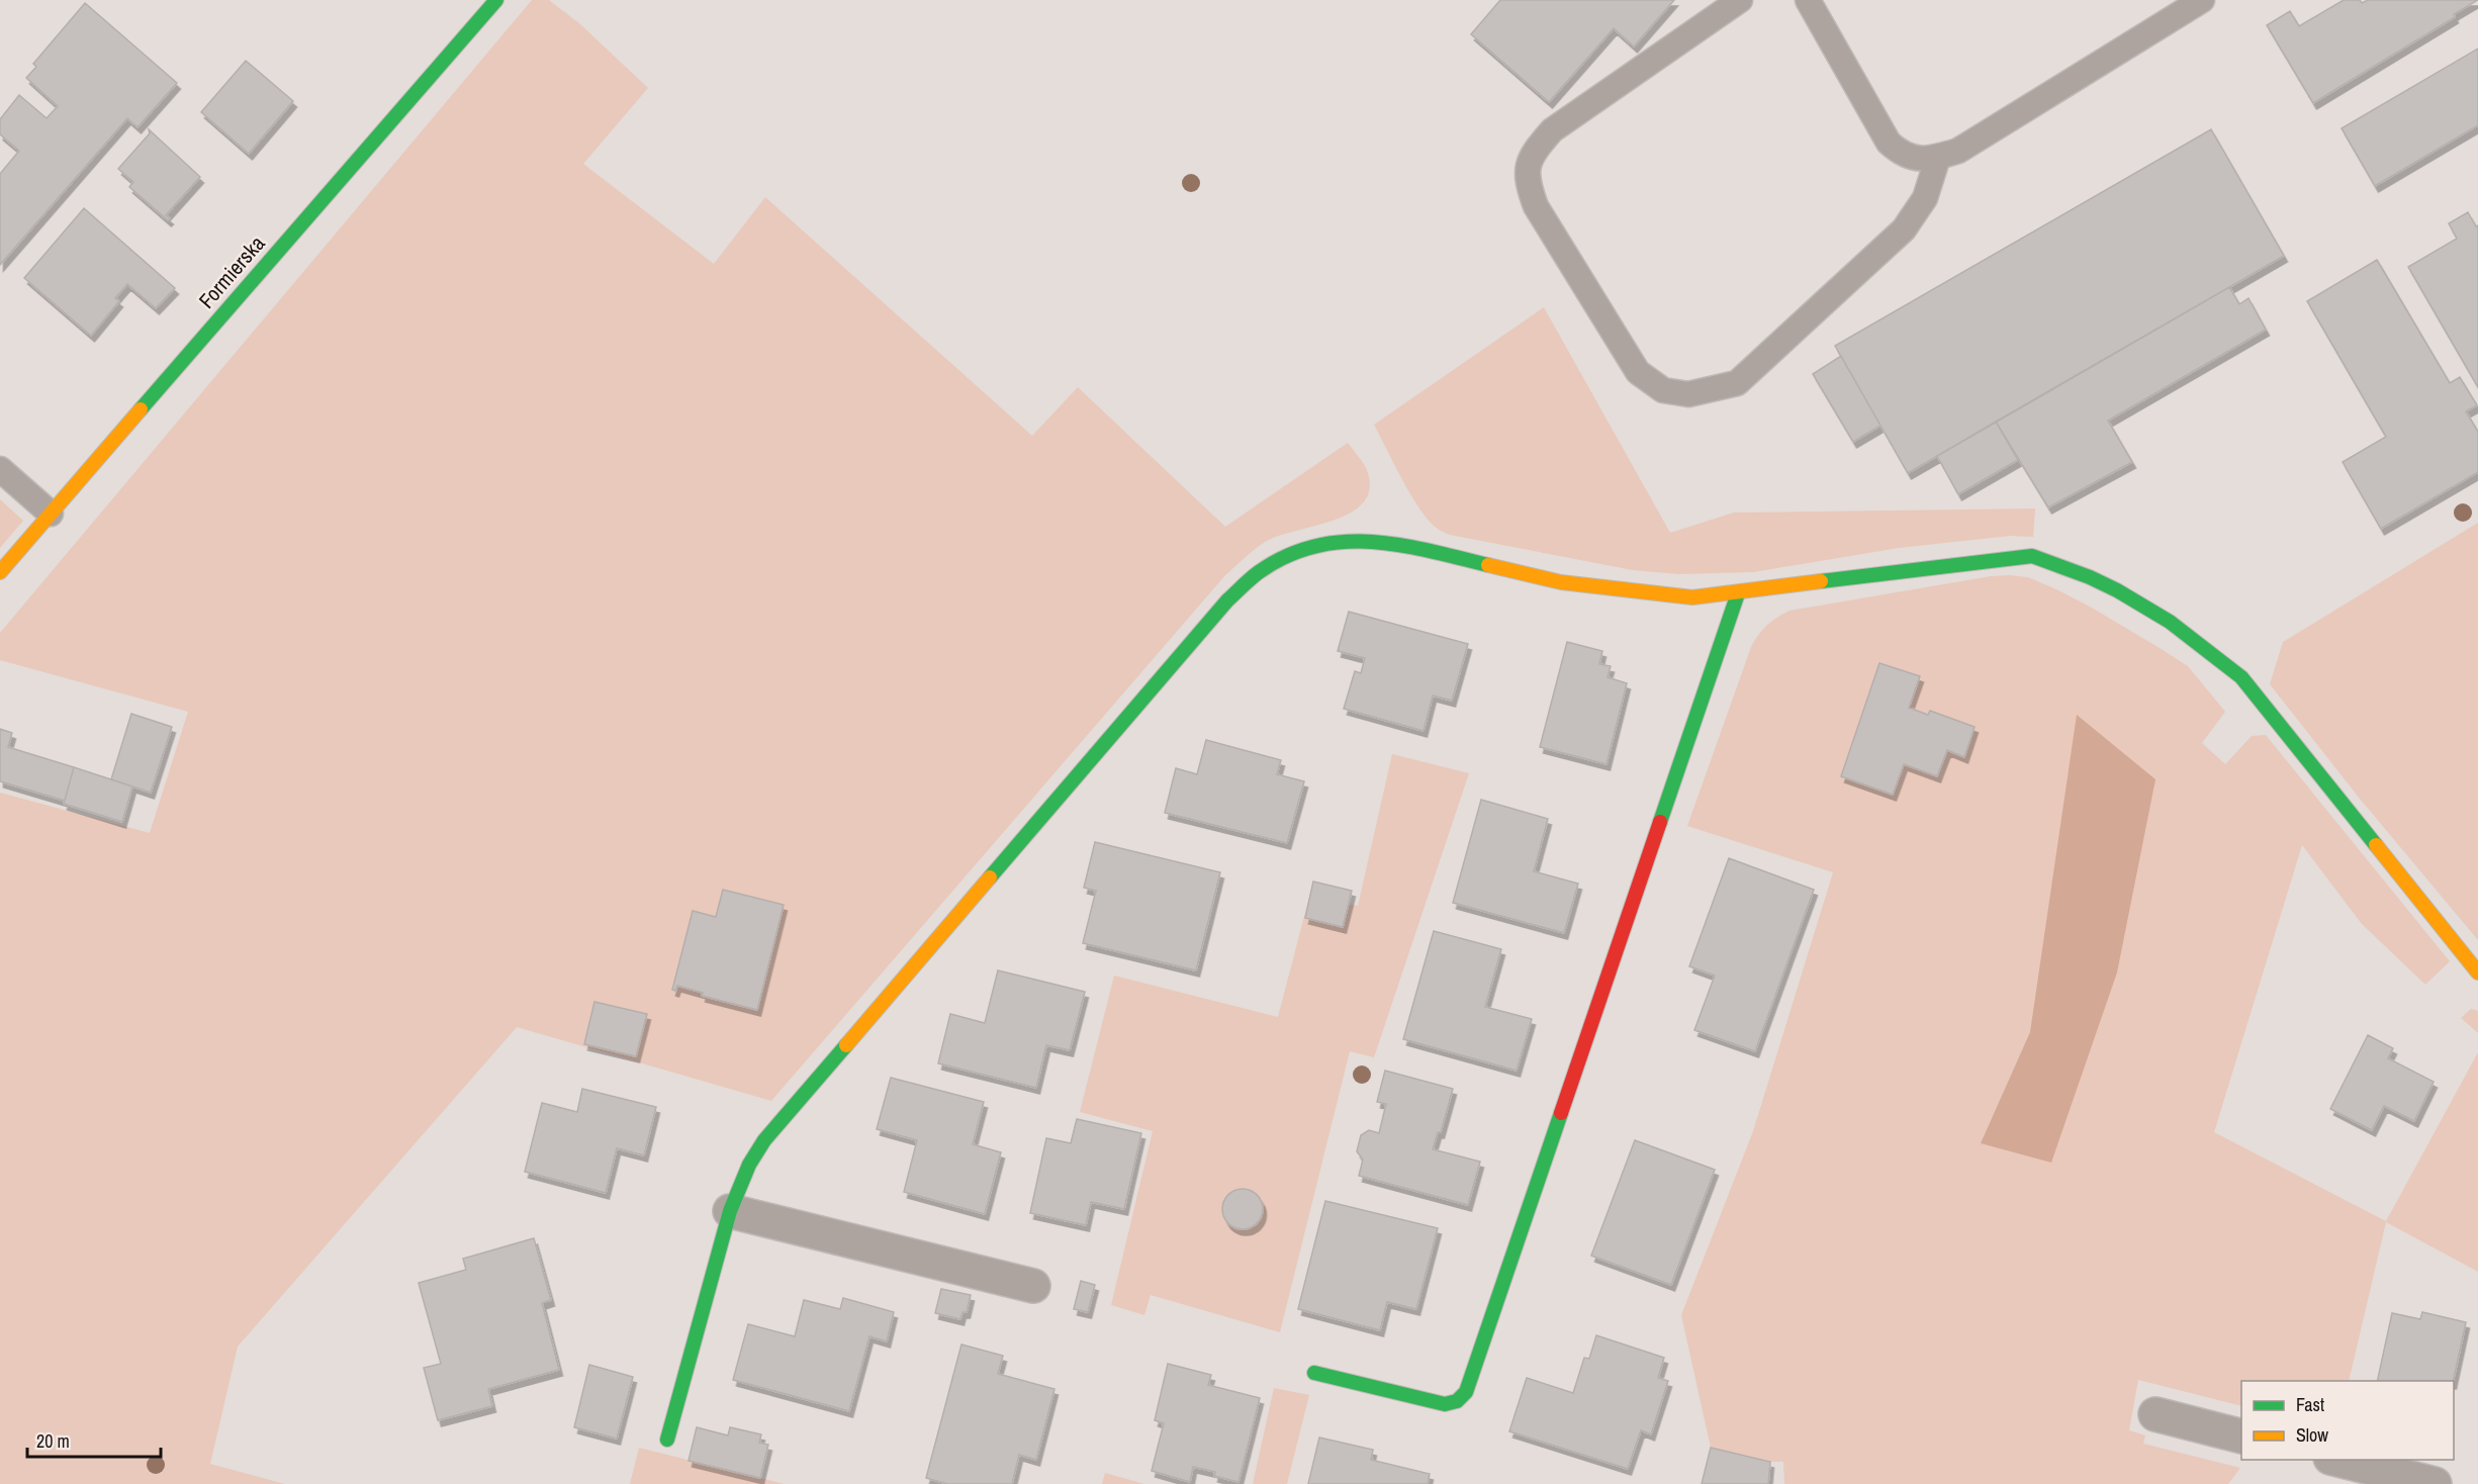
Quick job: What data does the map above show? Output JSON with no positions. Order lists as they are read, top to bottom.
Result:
{
  "streets": {
    "street": ["Formierska"]
  },
  "legend": ["Fast", "Slow"],
  "scale_bar": "20 m"
}
